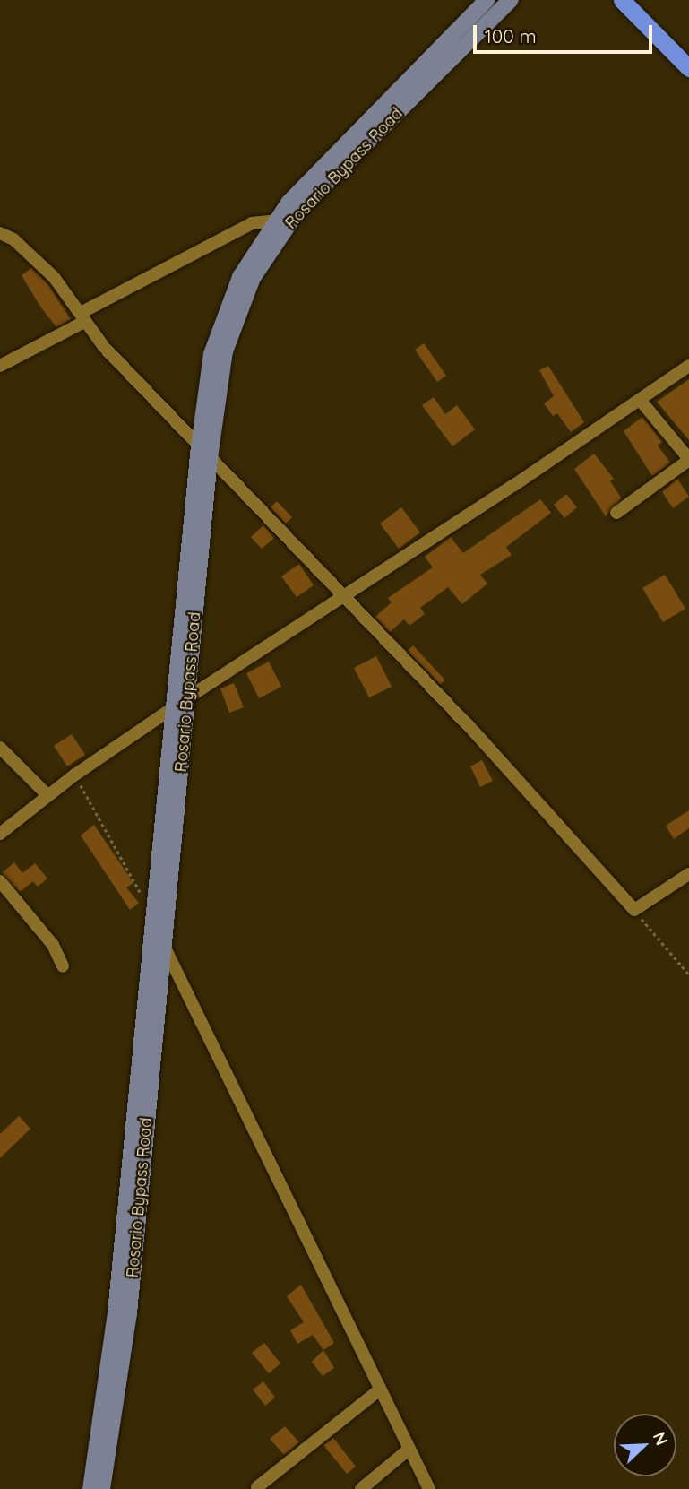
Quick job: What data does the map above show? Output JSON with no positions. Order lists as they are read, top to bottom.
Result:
{
  "streets": {
    "main road": ["Rosario Bypass Road"]
  },
  "scale_bar": "100 m",
  "north": "top right"
}
